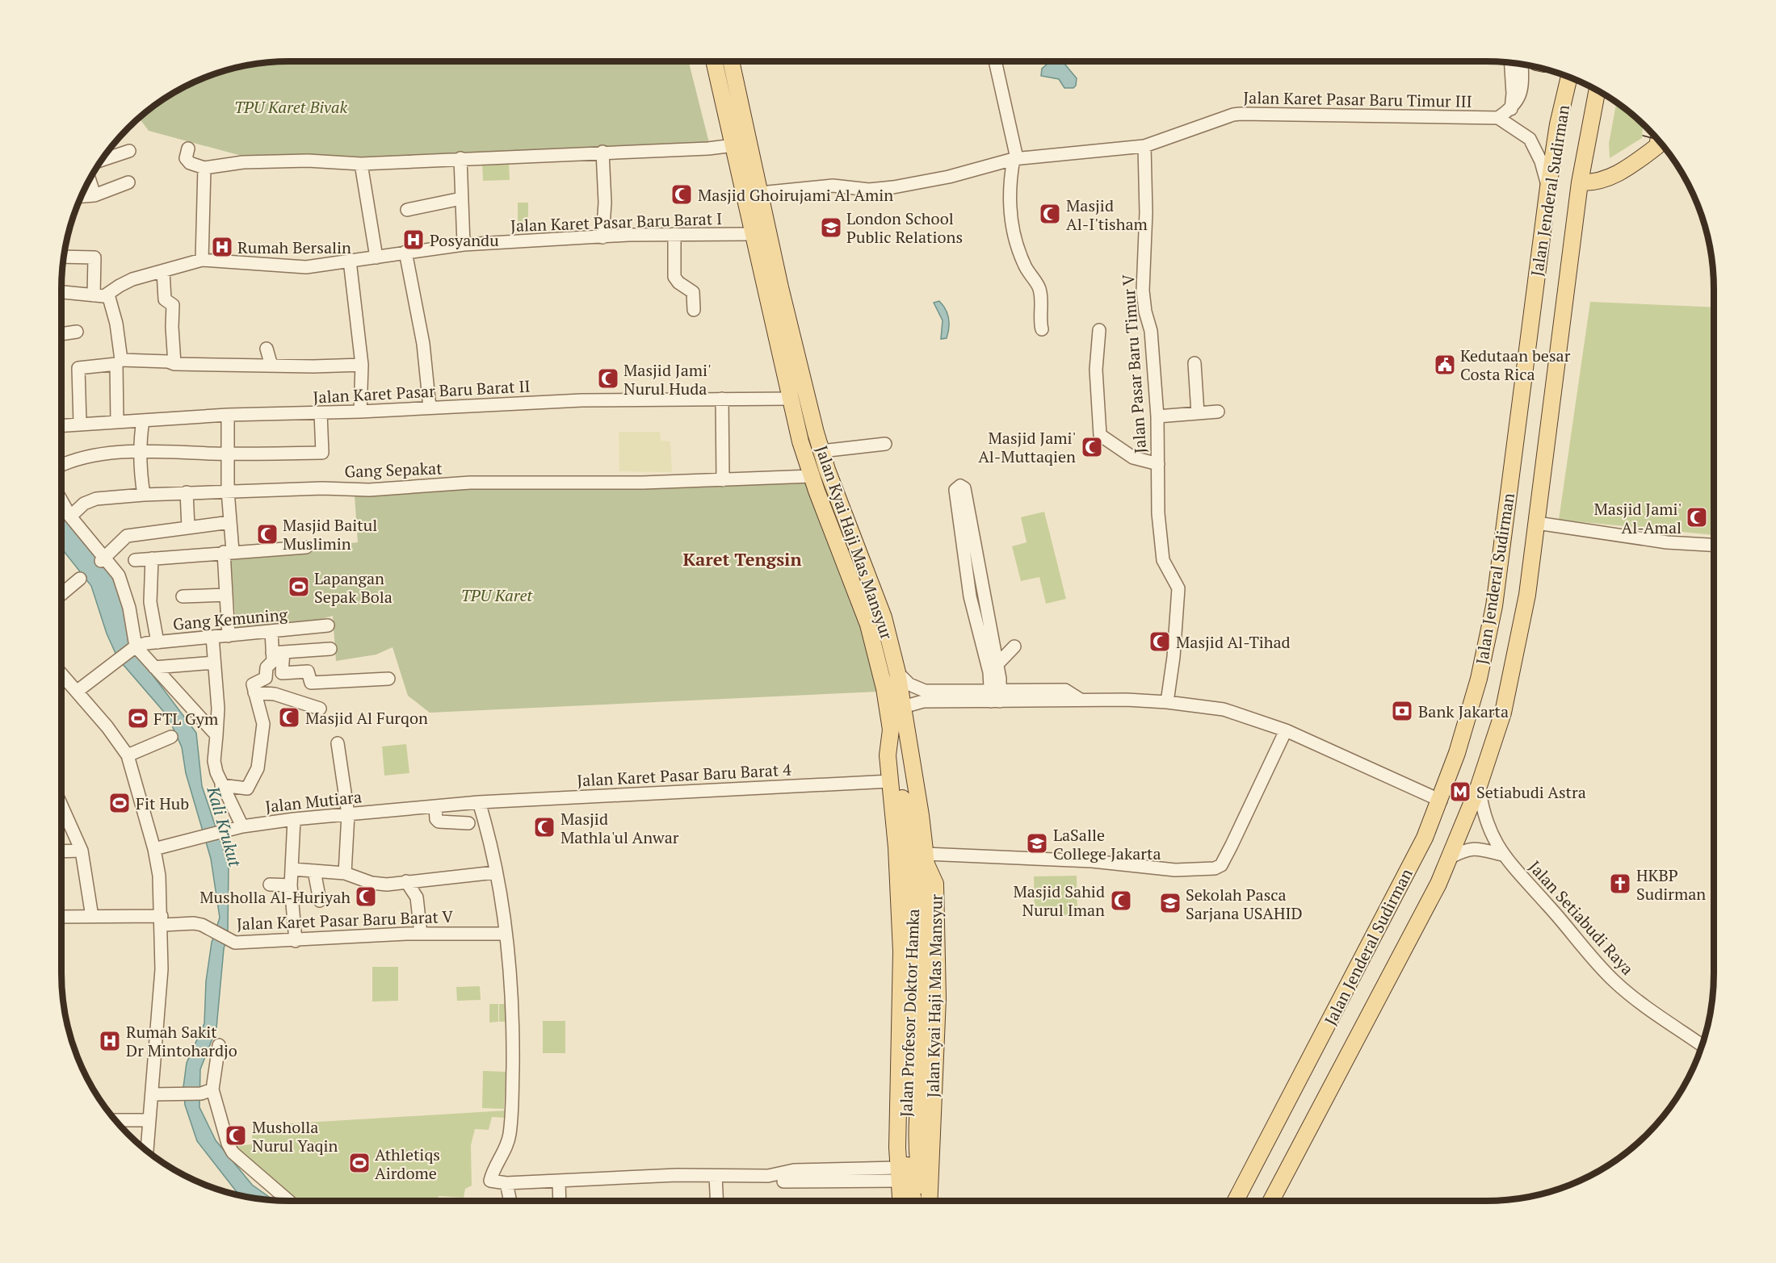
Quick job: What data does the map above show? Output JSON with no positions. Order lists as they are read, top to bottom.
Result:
{
  "streets": {
    "main road": ["Jalan Jenderal Sudirman", "Jalan Kyai Haji Mas Mansyur", "Jalan Profesor Doktor Hamka"],
    "street": [
      "Jalan Karet Pasar Baru Timur III",
      "Jalan Karet Pasar Baru Barat I",
      "Jalan Pasar Baru Timur V",
      "Jalan Karet Pasar Baru Barat II",
      "Gang Sepakat",
      "Gang Kemuning",
      "Jalan Karet Pasar Baru Barat 4",
      "Jalan Mutiara",
      "Jalan Setiabudi Raya",
      "Jalan Karet Pasar Baru Barat V"
    ]
  },
  "crossings": [
    ["Jalan Karet Pasar Baru Timur III", "Jalan Pasar Baru Timur V"],
    ["Jalan Karet Pasar Baru Timur III", "Jalan Kyai Haji Mas Mansyur"],
    ["Jalan Jenderal Sudirman", "Jalan Setiabudi Raya"],
    ["Jalan Karet Pasar Baru Barat I", "Jalan Kyai Haji Mas Mansyur"],
    ["Jalan Karet Pasar Baru Barat II", "Jalan Kyai Haji Mas Mansyur"],
    ["Gang Sepakat", "Jalan Kyai Haji Mas Mansyur"],
    ["Jalan Kyai Haji Mas Mansyur", "Jalan Karet Pasar Baru Barat 4"],
    ["Jalan Kyai Haji Mas Mansyur", "Jalan Profesor Doktor Hamka"],
    ["Jalan Karet Pasar Baru Barat 4", "Jalan Mutiara"]
  ],
  "districts": ["Karet Tengsin"],
  "water": ["Kali Krukut"],
  "parks": ["TPU Karet Bivak", "TPU Karet"],
  "places": {
    "mosque": [
      "Masjid Ghoirujami Al Amin",
      "Masjid Al-I'tisham",
      "Masjid Jami' Nurul Huda",
      "Masjid Jami' Al-Muttaqien",
      "Masjid Jami' Al-Amal",
      "Masjid Baitul Muslimin",
      "Masjid Al-Tihad",
      "Masjid Al Furqon",
      "Masjid Mathla'ul Anwar",
      "Musholla Al-Huriyah",
      "Masjid Sahid Nurul Iman",
      "Musholla Nurul Yaqin"
    ],
    "school or university": ["London School Public Relations", "LaSalle College Jakarta", "Sekolah Pasca Sarjana USAHID"],
    "hospital": ["Posyandu", "Rumah Bersalin", "Rumah Sakit Dr Mintohardjo"],
    "public building": ["Kedutaan besar Costa Rica"],
    "sports": [
      "Lapangan Sepak Bola",
      "FTL Gym",
      "Fit Hub",
      "Athletiqs Airdome"
    ],
    "bank": ["Bank Jakarta"],
    "metro station": ["Setiabudi Astra"],
    "church": ["HKBP Sudirman"]
  }
}
